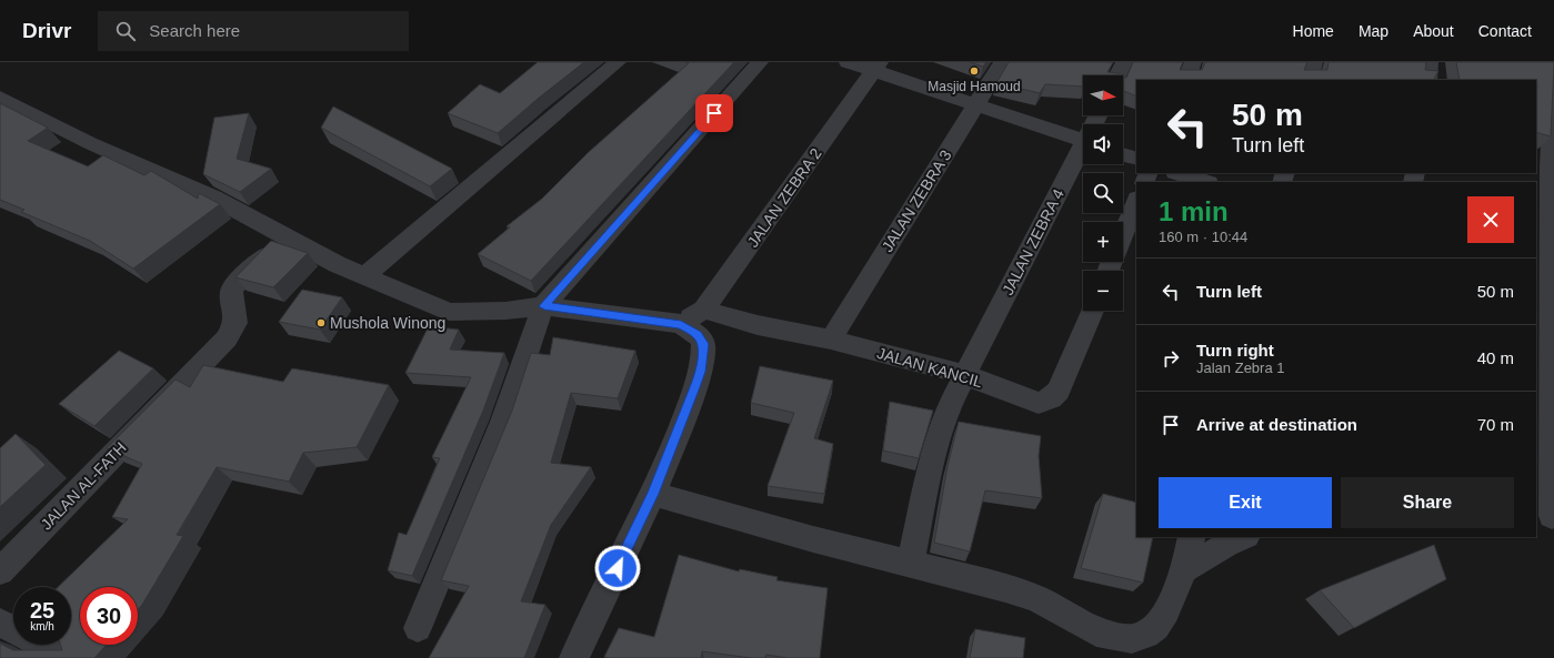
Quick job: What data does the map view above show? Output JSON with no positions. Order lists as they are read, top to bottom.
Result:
{
  "streets": {
    "street": [
      "JALAN ZEBRA 2",
      "JALAN ZEBRA 3",
      "JALAN ZEBRA 4",
      "JALAN KANCIL",
      "JALAN AL-FATH"
    ]
  },
  "crossings": [
    ["JALAN ZEBRA 2", "JALAN KANCIL"],
    ["JALAN ZEBRA 3", "JALAN KANCIL"],
    ["JALAN ZEBRA 4", "JALAN KANCIL"]
  ],
  "places": ["Masjid Hamoud", "Mushola Winong"],
  "north": "right",
  "page": {
    "header": "Drivr",
    "search": "Search here",
    "nav": [
      "Home",
      "Map",
      "About",
      "Contact"
    ],
    "map_buttons": ["+", "−"],
    "turn": ["50 m", "Turn left"],
    "heading": ["1 min", "160 m · 10:44"],
    "list": [
      {
        "name": "Turn left",
        "value": "50 m"
      },
      {
        "name": "Turn right",
        "note": "Jalan Zebra 1",
        "value": "40 m"
      },
      {
        "name": "Arrive at destination",
        "value": "70 m"
      }
    ],
    "buttons": ["Exit", "Share"],
    "speed": "25 km/h",
    "limit": "30"
  }
}
